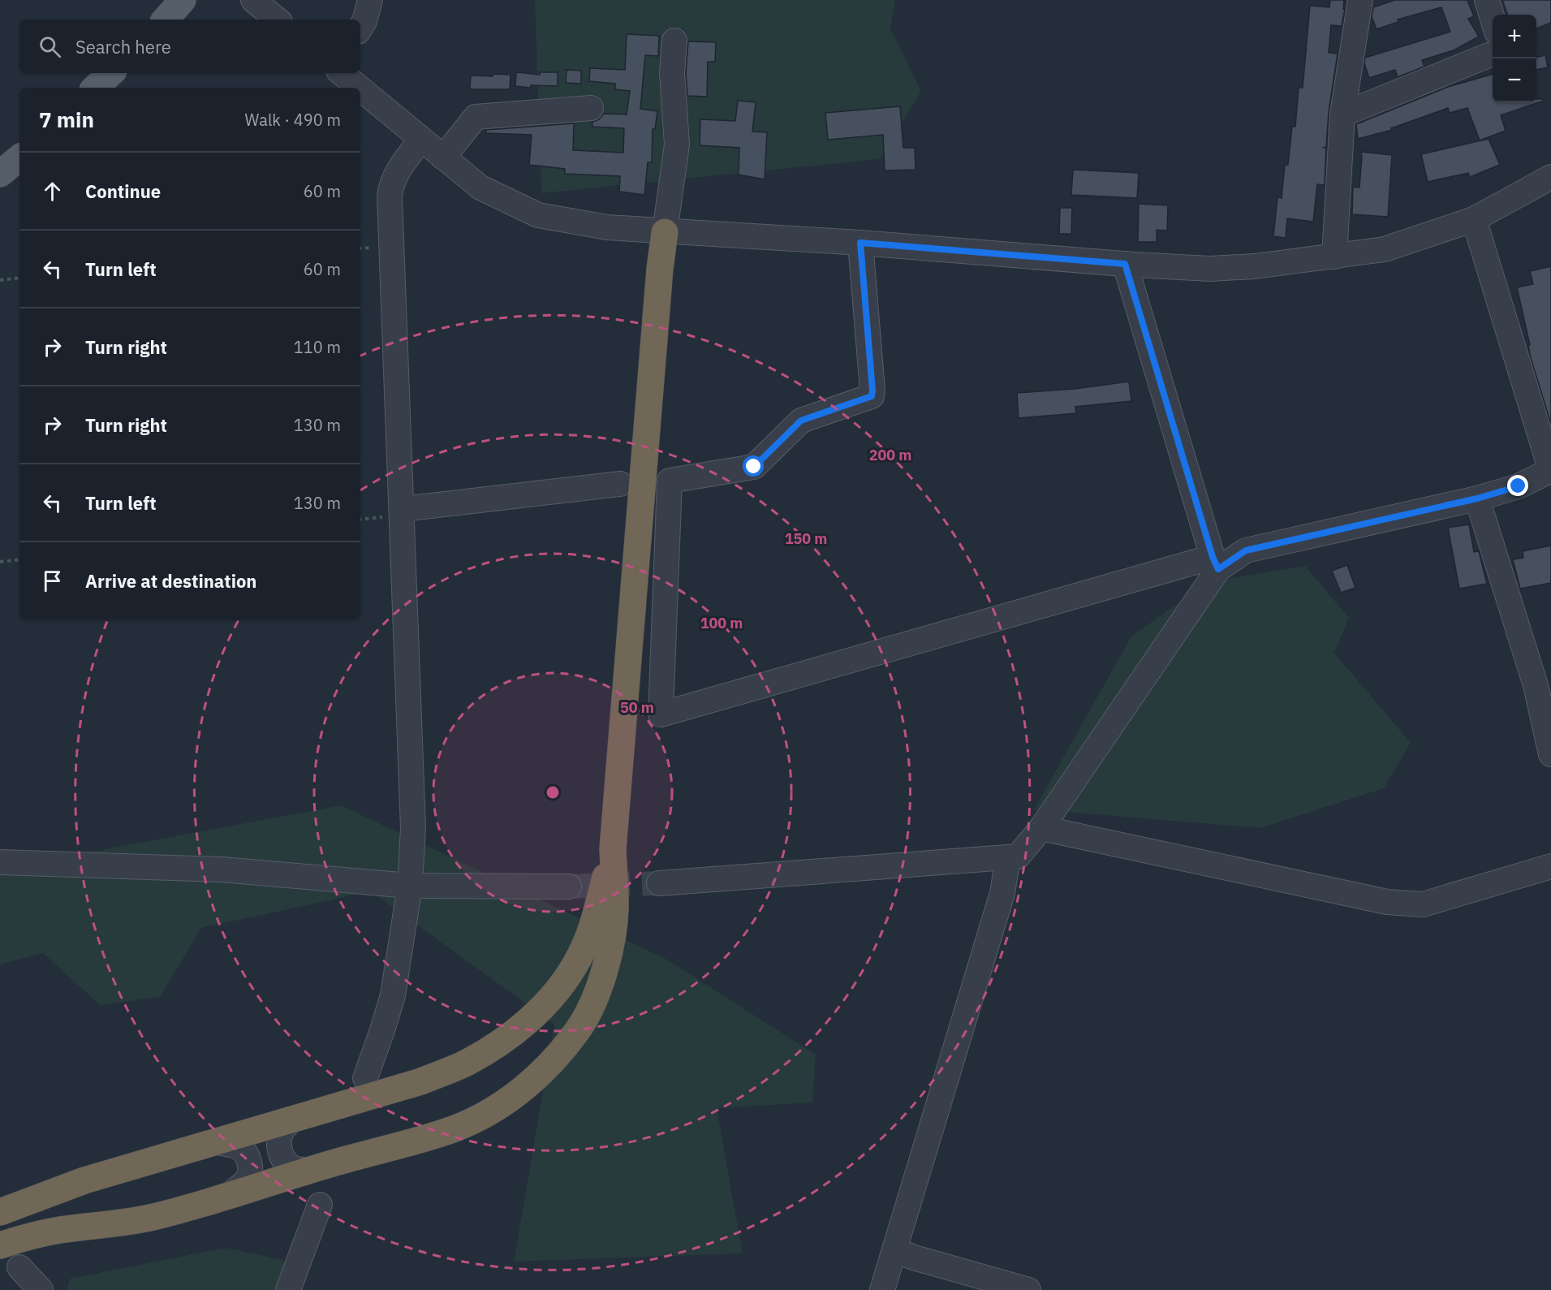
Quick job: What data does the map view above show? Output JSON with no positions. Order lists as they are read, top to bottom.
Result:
{
  "page": {
    "map_buttons": ["+", "−"],
    "search": "Search here",
    "heading": ["7 min", "Walk · 490 m"],
    "list": [
      ["Continue", "60 m"],
      ["Turn left", "60 m"],
      ["Turn right", "110 m"],
      ["Turn right", "130 m"],
      ["Turn left", "130 m"],
      "Arrive at destination"
    ]
  },
  "rings": [
    "200 m",
    "150 m",
    "100 m",
    "50 m"
  ]
}
